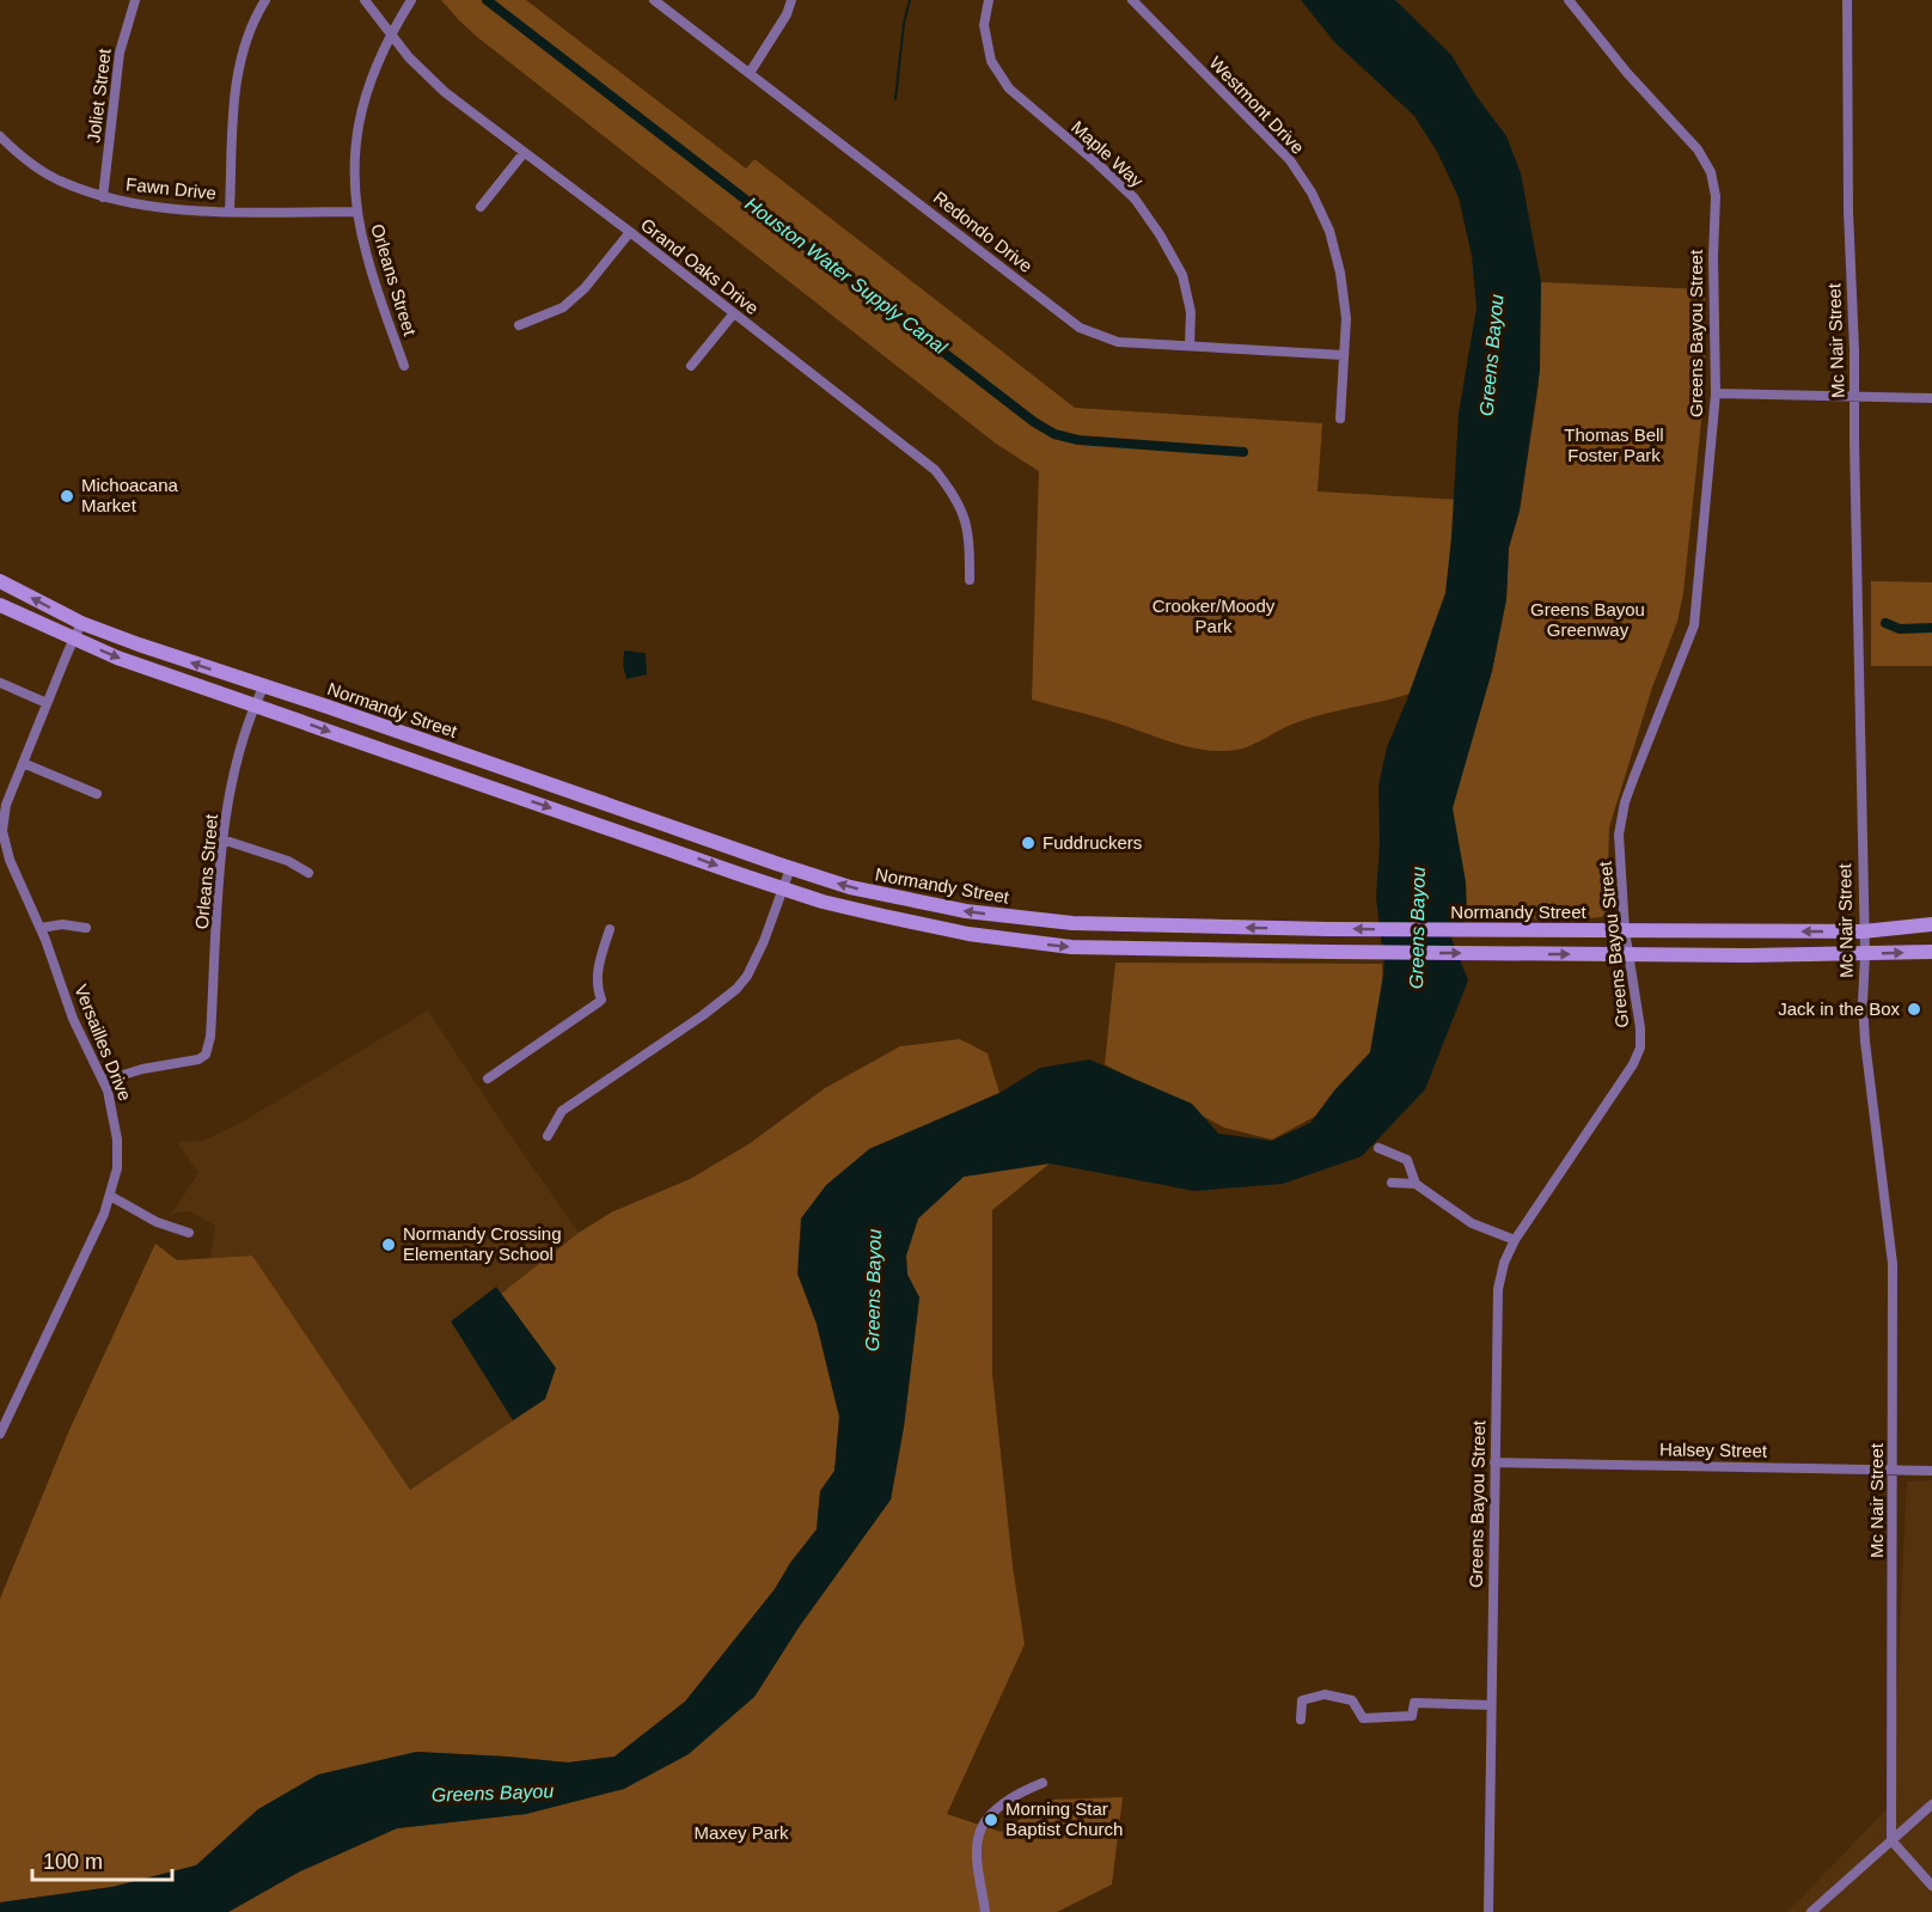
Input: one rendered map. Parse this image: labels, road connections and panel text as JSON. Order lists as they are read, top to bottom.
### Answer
{
  "streets": {
    "main road": ["Normandy Street"],
    "street": [
      "Joliet Street",
      "Westmont Drive",
      "Maple Way",
      "Fawn Drive",
      "Redondo Drive",
      "Grand Oaks Drive",
      "Orleans Street",
      "Greens Bayou Street",
      "Mc Nair Street",
      "Versailles Drive",
      "Halsey Street"
    ]
  },
  "crossings": [
    ["Joliet Street", "Fawn Drive"],
    ["Westmont Drive", "Redondo Drive"],
    ["Maple Way", "Redondo Drive"],
    ["Fawn Drive", "Orleans Street"],
    ["Grand Oaks Drive", "Orleans Street"],
    ["Orleans Street", "Normandy Street"],
    ["Orleans Street", "Versailles Drive"],
    ["Greens Bayou Street", "Normandy Street"],
    ["Greens Bayou Street", "Halsey Street"],
    ["Mc Nair Street", "Normandy Street"],
    ["Mc Nair Street", "Halsey Street"],
    ["Normandy Street", "Versailles Drive"]
  ],
  "water": ["Houston Water Supply Canal", "Greens Bayou"],
  "parks": [
    "Thomas Bell Foster Park",
    "Crooker/Moody Park",
    "Greens Bayou Greenway",
    "Maxey Park"
  ],
  "places": [
    "Michoacana Market",
    "Fuddruckers",
    "Jack in the Box",
    "Normandy Crossing Elementary School",
    "Morning Star Baptist Church"
  ],
  "scale_bar": "100 m"
}
